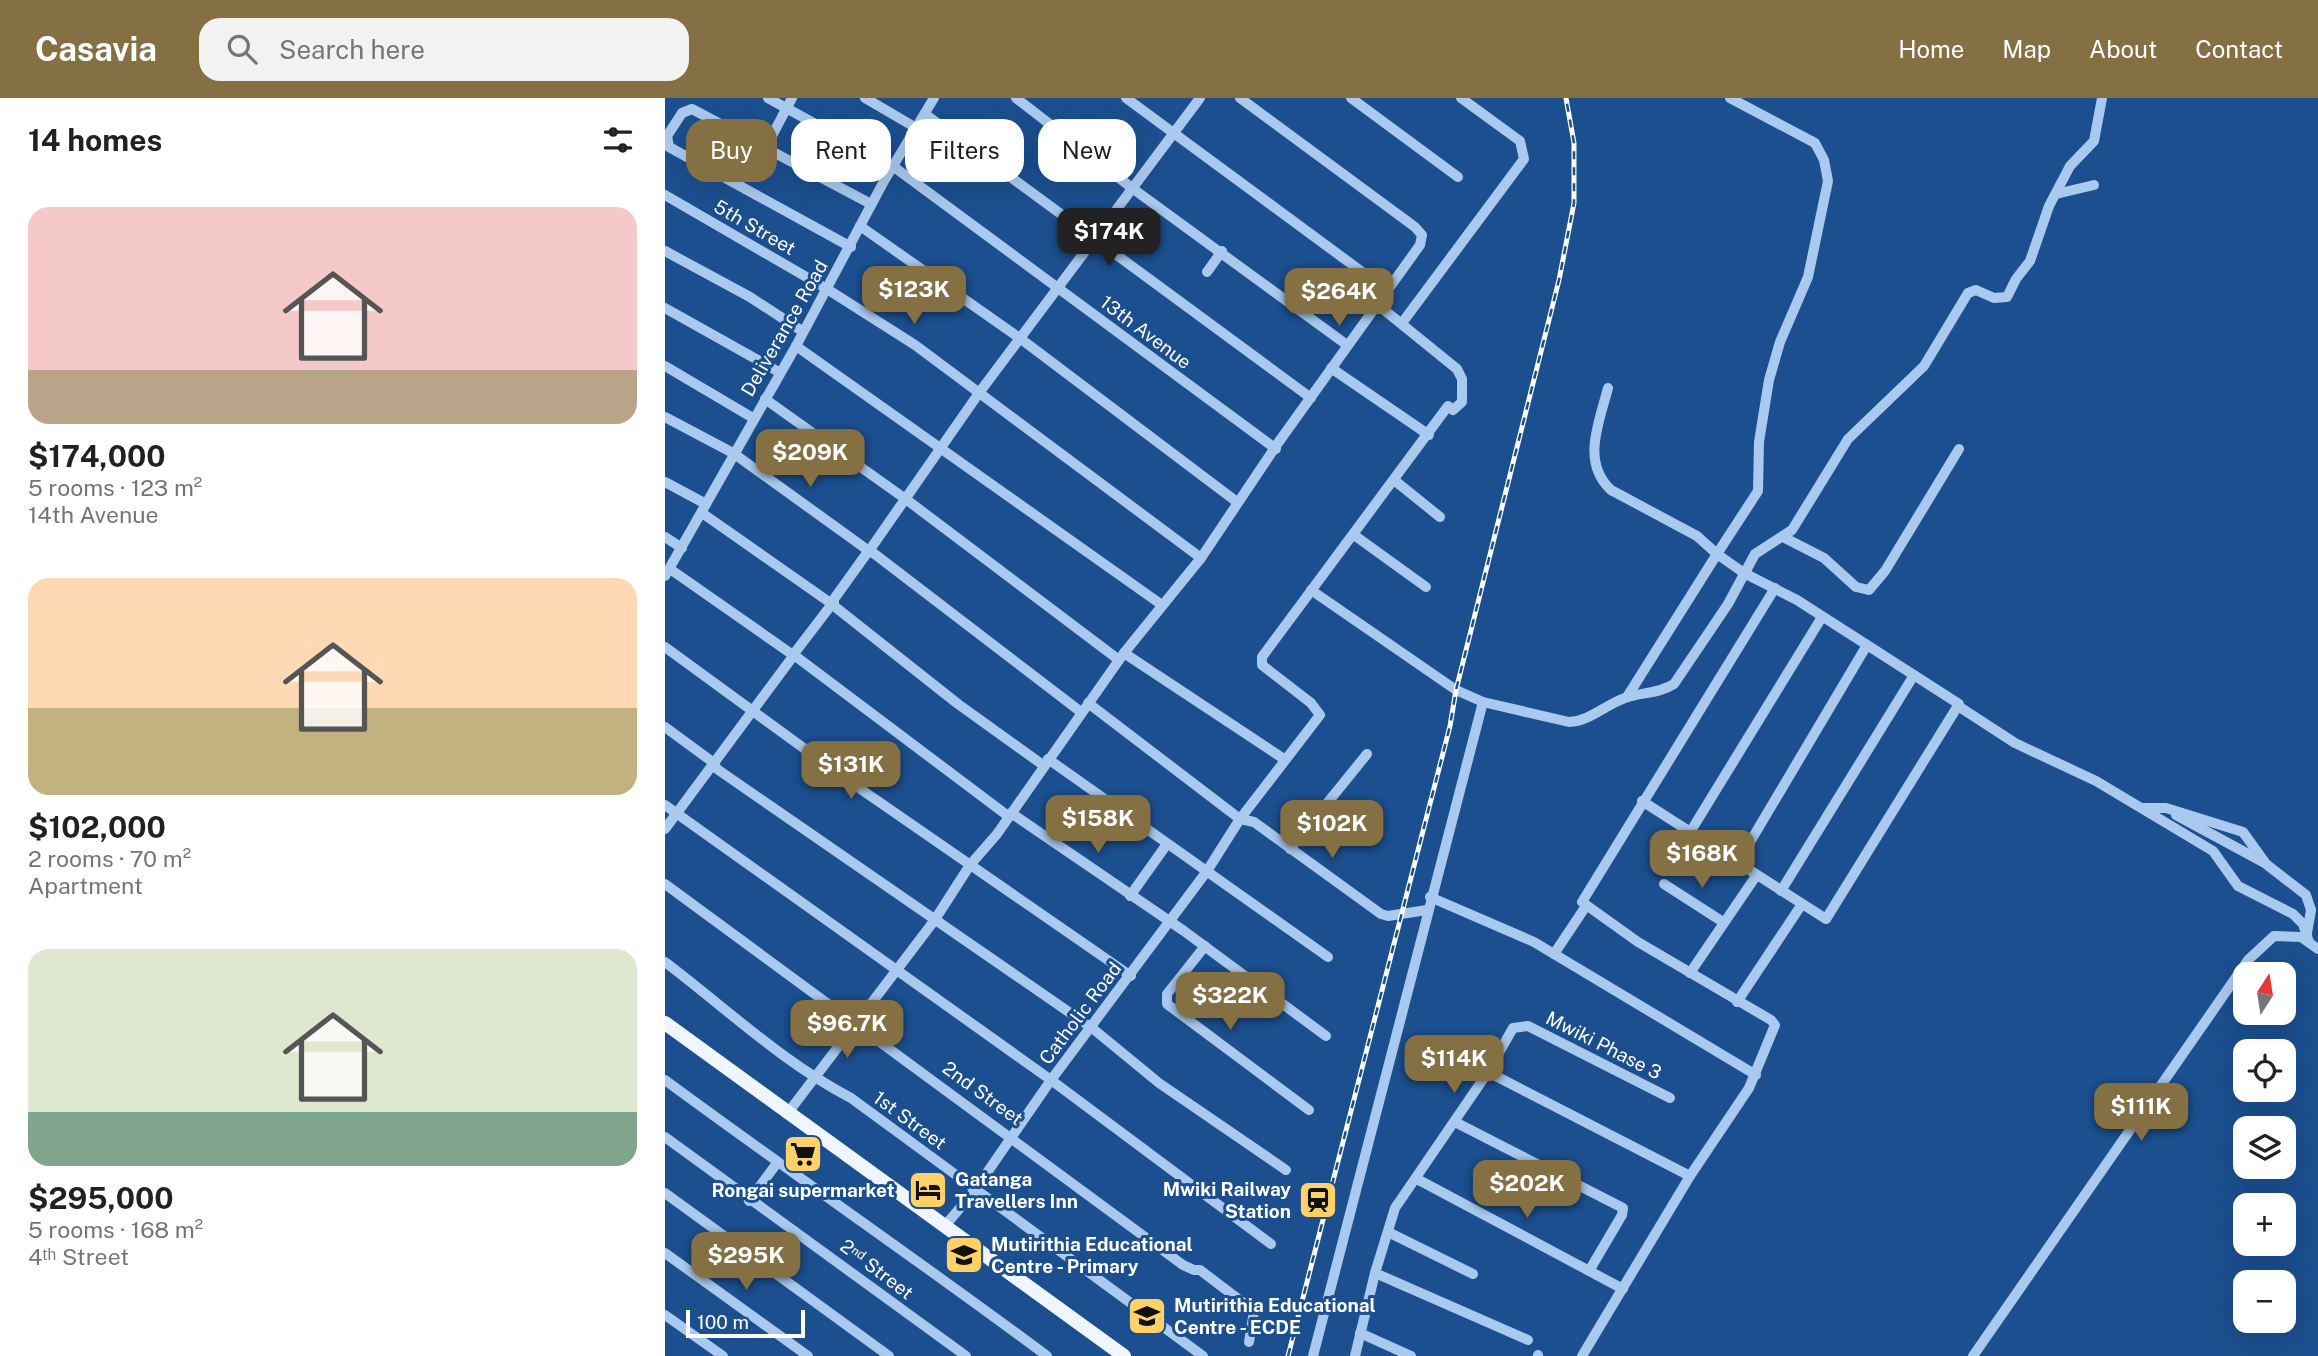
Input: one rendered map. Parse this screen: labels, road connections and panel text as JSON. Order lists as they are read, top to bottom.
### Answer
{
  "streets": {
    "street": [
      "5th Street",
      "Deliverance Road",
      "13th Avenue",
      "Catholic Road",
      "Mwiki Phase 3",
      "2nd Street",
      "1st Street",
      "2ⁿᵈ Street"
    ]
  },
  "crossings": [
    ["5th Street", "Deliverance Road"],
    ["Deliverance Road", "13th Avenue"],
    ["Catholic Road", "2nd Street"],
    ["Catholic Road", "1st Street"]
  ],
  "places": {
    "supermarket": ["Rongai supermarket"],
    "hotel": ["Gatanga Travellers Inn"],
    "station": ["Mwiki Railway Station"],
    "school or university": ["Mutirithia Educational Centre - Primary", "Mutirithia Educational Centre - ECDE"]
  },
  "scale_bar": "100 m",
  "north": "top",
  "page": {
    "header": "Casavia",
    "search": "Search here",
    "nav": [
      "Home",
      "Map",
      "About",
      "Contact"
    ],
    "heading": "14 homes",
    "chip": [
      "Buy",
      "Rent",
      "Filters",
      "New"
    ],
    "list": [
      {
        "name": "$174,000",
        "note": "5 rooms · 123 m² · 14th Avenue"
      },
      {
        "name": "$102,000",
        "note": "2 rooms · 70 m² · Apartment"
      },
      {
        "name": "$295,000",
        "note": "5 rooms · 168 m² · 4ᵗʰ Street"
      }
    ],
    "price": [
      "$174K",
      "$123K",
      "$264K",
      "$209K",
      "$131K",
      "$158K",
      "$102K",
      "$168K",
      "$322K",
      "$96.7K",
      "$114K",
      "$111K",
      "$202K",
      "$295K"
    ],
    "map_buttons": ["+", "−"],
    "scale": "100 m"
  }
}
